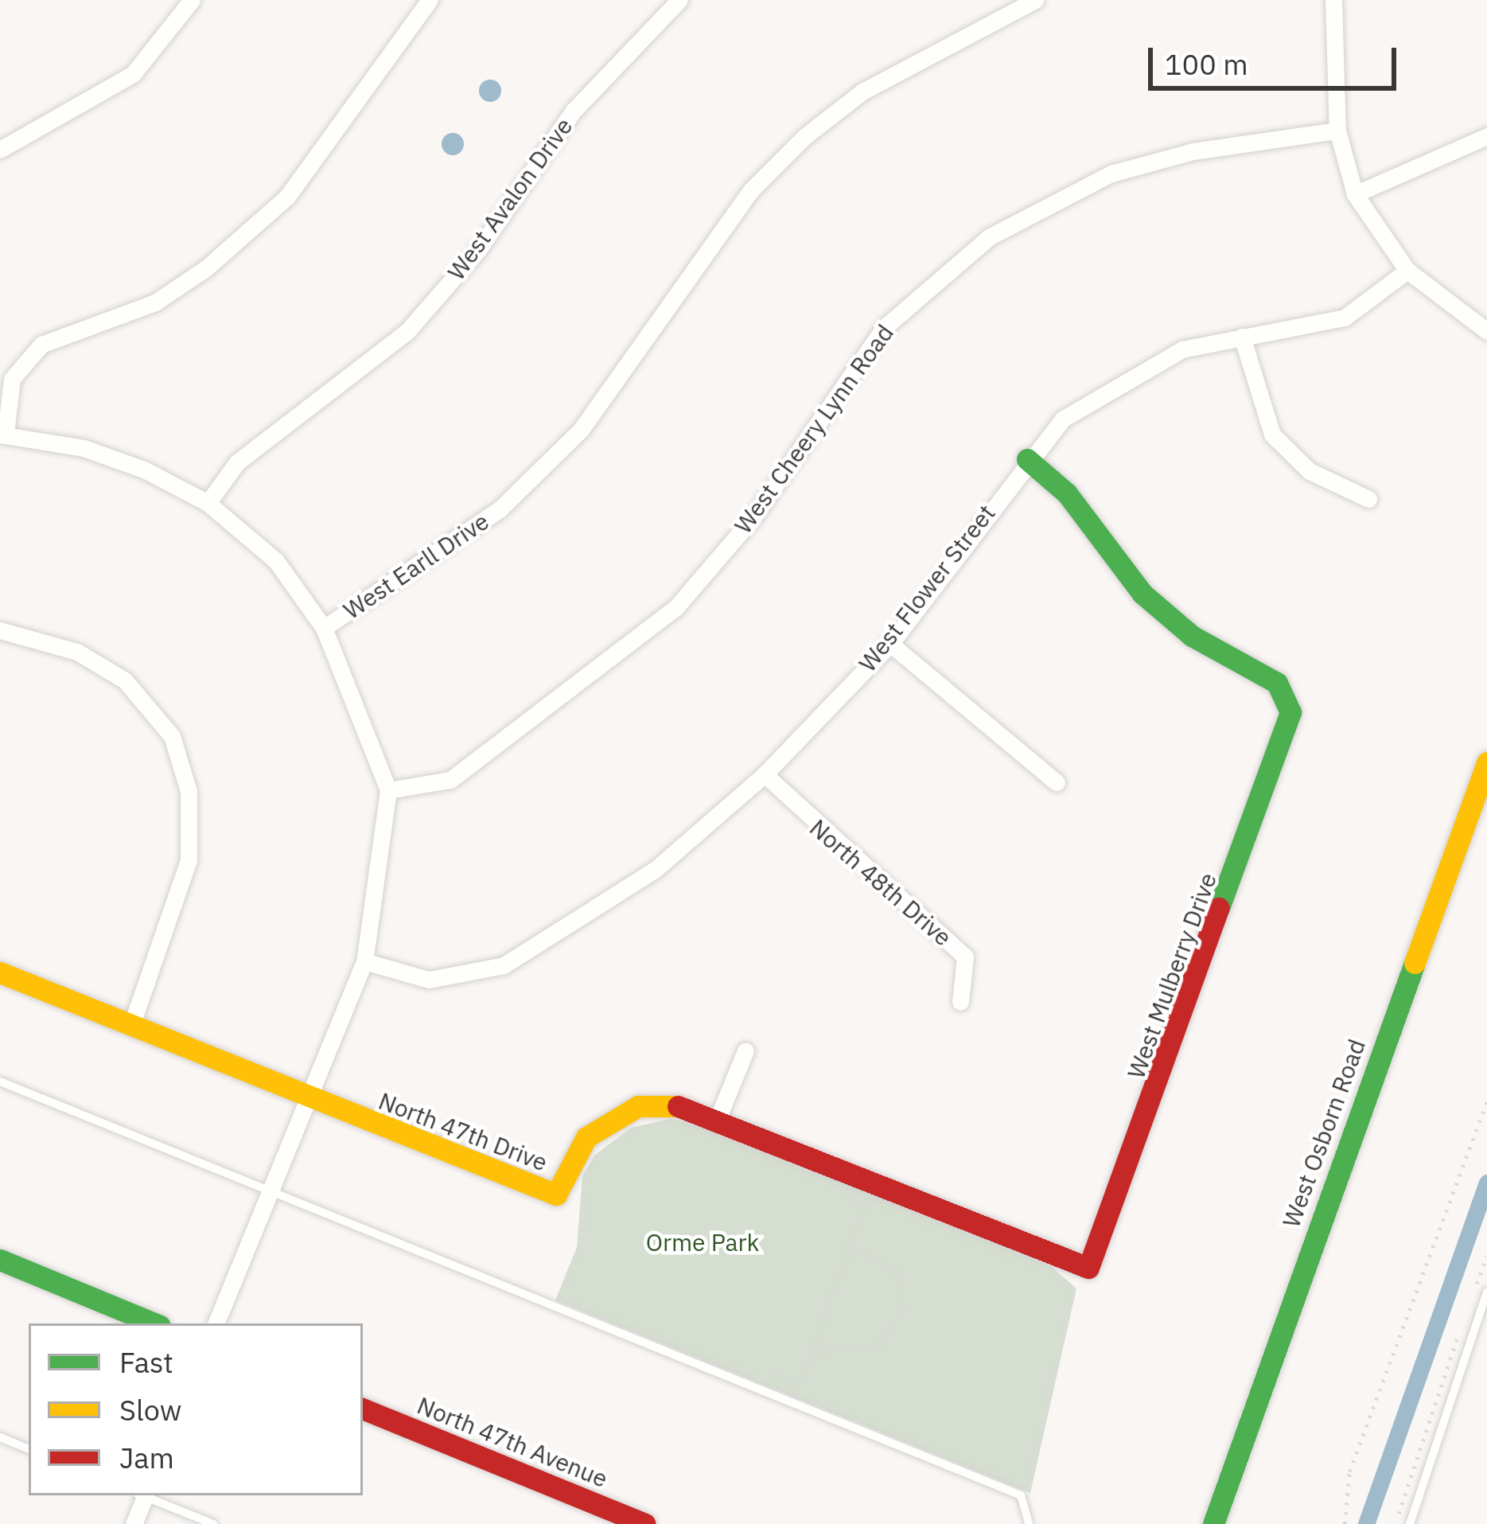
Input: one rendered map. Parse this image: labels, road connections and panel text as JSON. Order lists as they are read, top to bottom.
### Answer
{
  "streets": {
    "street": [
      "West Avalon Drive",
      "West Cheery Lynn Road",
      "West Earll Drive",
      "West Flower Street",
      "North 48th Drive",
      "West Mulberry Drive",
      "North 47th Drive",
      "West Osborn Road",
      "North 47th Avenue"
    ]
  },
  "crossings": [
    ["West Cheery Lynn Road", "West Earll Drive"],
    ["West Earll Drive", "West Flower Street"],
    ["West Earll Drive", "North 47th Drive"],
    ["West Flower Street", "North 48th Drive"],
    ["West Flower Street", "West Mulberry Drive"],
    ["West Mulberry Drive", "North 47th Drive"]
  ],
  "parks": ["Orme Park"],
  "legend": ["Fast", "Slow", "Jam"],
  "scale_bar": "100 m"
}
